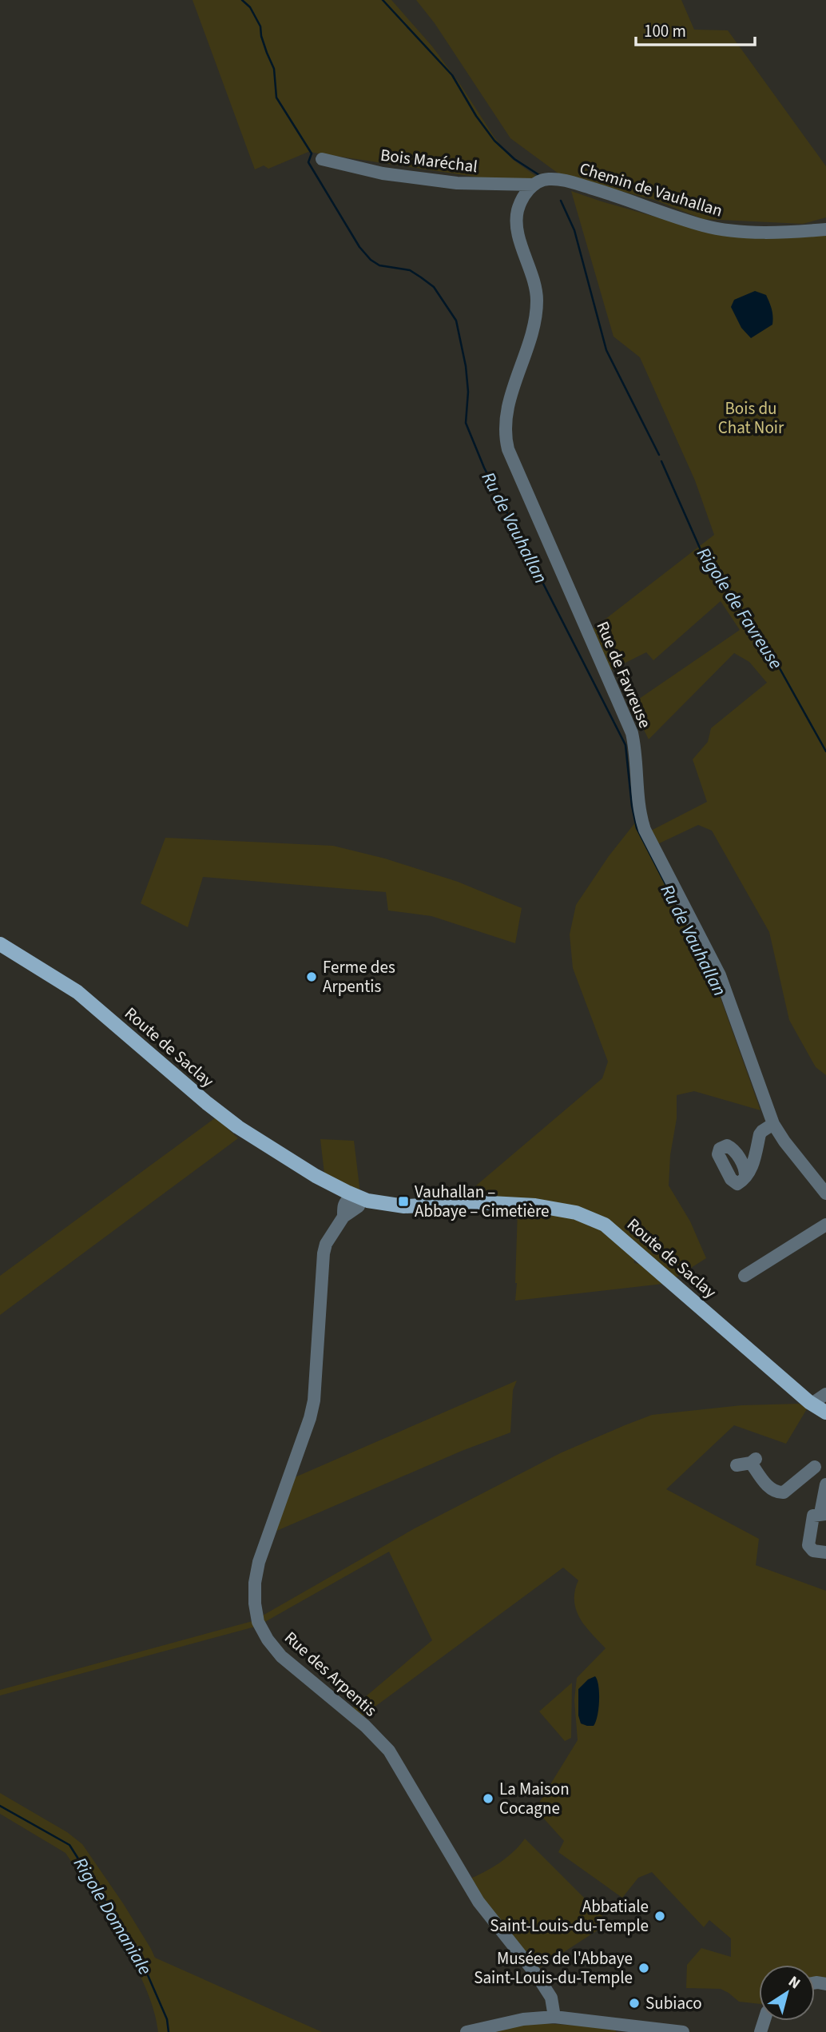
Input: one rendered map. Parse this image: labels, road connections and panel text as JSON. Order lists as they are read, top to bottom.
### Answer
{
  "streets": {
    "main road": ["Route de Saclay"],
    "street": [
      "Bois Maréchal",
      "Chemin de Vauhallan",
      "Rue de Favreuse",
      "Rue des Arpentis"
    ]
  },
  "crossings": [
    ["Bois Maréchal", "Chemin de Vauhallan"],
    ["Bois Maréchal", "Rue de Favreuse"],
    ["Chemin de Vauhallan", "Rue de Favreuse"],
    ["Route de Saclay", "Rue des Arpentis"]
  ],
  "water": ["Ru de Vauhallan", "Rigole de Favreuse", "Rigole Domaniale"],
  "parks": ["Bois du Chat Noir"],
  "places": {
    "other": [
      "Ferme des Arpentis",
      "La Maison Cocagne",
      "Abbatiale Saint-Louis-du-Temple",
      "Musées de l'Abbaye Saint-Louis-du-Temple",
      "Subiaco"
    ],
    "transit": ["Vauhallan – Abbaye – Cimetière"]
  },
  "scale_bar": "100 m",
  "north": "top right"
}
